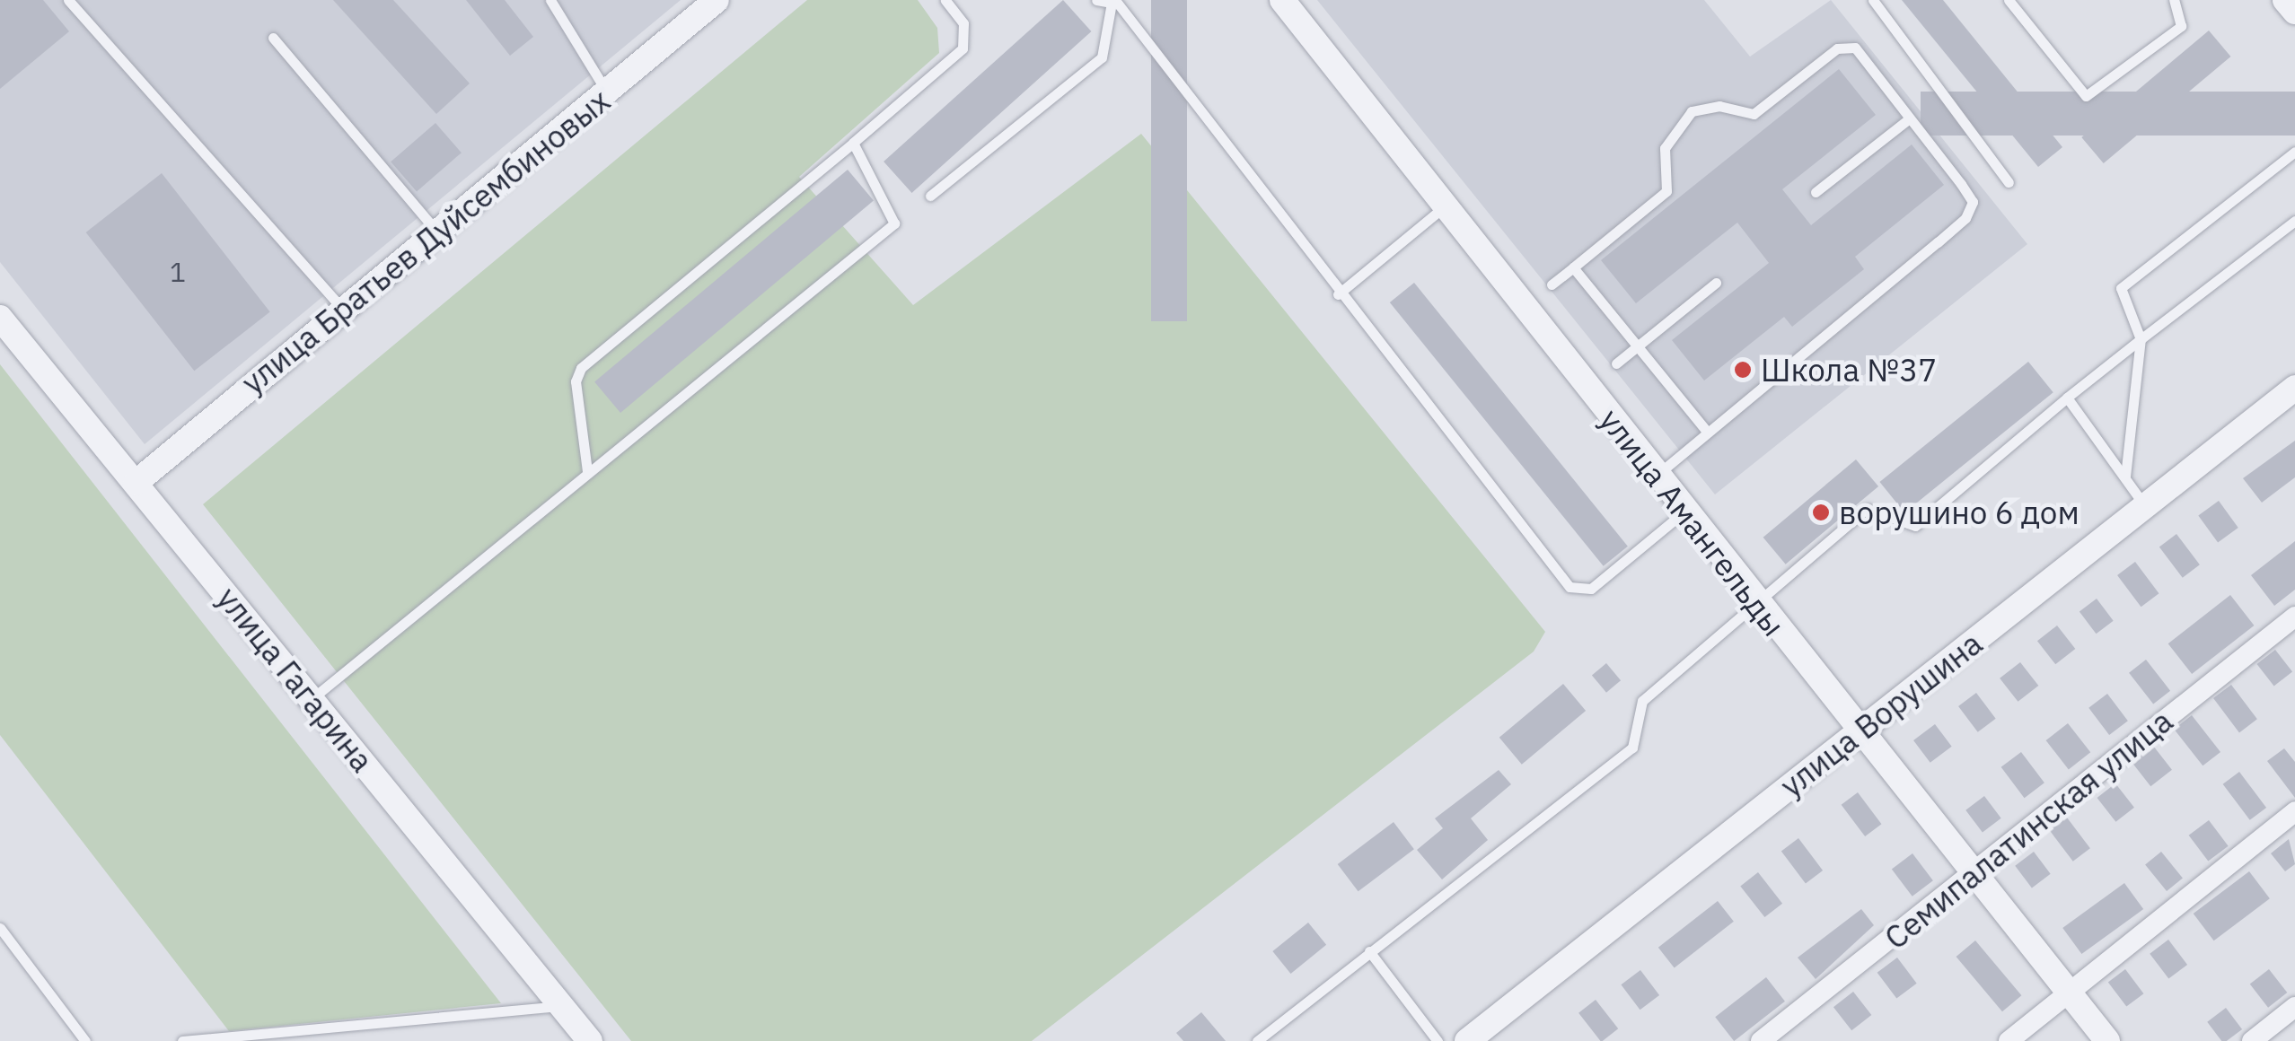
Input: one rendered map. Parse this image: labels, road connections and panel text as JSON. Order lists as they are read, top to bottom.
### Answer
{
  "streets": {
    "street": [
      "улица Братьев Дуйсембиновых",
      "улица Амангельды",
      "улица Гагарина",
      "улица Ворушина",
      "Семипалатинская улица"
    ]
  },
  "crossings": [
    ["улица Братьев Дуйсембиновых", "улица Гагарина"],
    ["улица Амангельды", "улица Ворушина"],
    ["улица Амангельды", "Семипалатинская улица"]
  ],
  "places": ["Школа №37", "ворушино 6 дом"],
  "house_numbers": ["1"]
}
